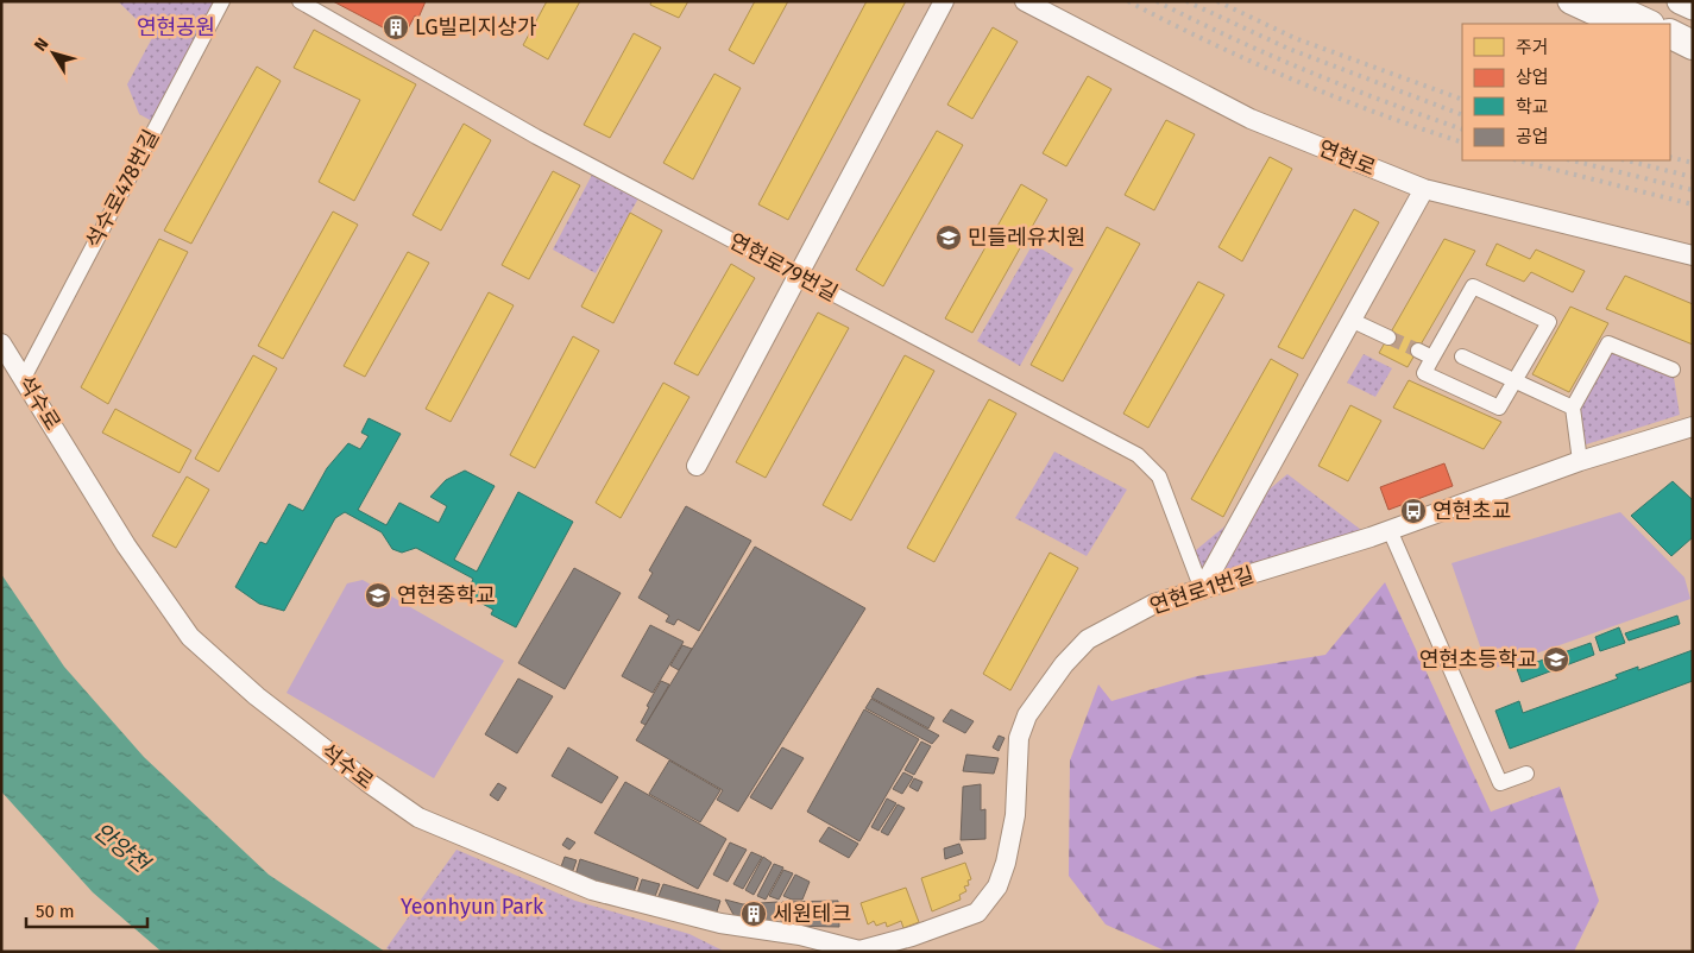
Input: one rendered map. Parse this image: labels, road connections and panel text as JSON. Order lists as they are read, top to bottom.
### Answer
{
  "streets": {
    "street": [
      "연현로",
      "석수로478번길",
      "연현로79번길",
      "석수로",
      "연현로1번길"
    ]
  },
  "crossings": [
    ["석수로478번길", "석수로"],
    ["연현로79번길", "연현로1번길"],
    ["석수로", "연현로1번길"]
  ],
  "water": ["안양천"],
  "parks": ["연현공원", "Yeonhyun Park"],
  "places": {
    "building": ["LG빌리지상가", "세원테크"],
    "school or university": ["민들레유치원", "연현중학교", "연현초등학교"],
    "bus stop": ["연현초교"]
  },
  "legend": [
    "주거",
    "상업",
    "학교",
    "공업"
  ],
  "scale_bar": "50 m",
  "north": "top left"
}
